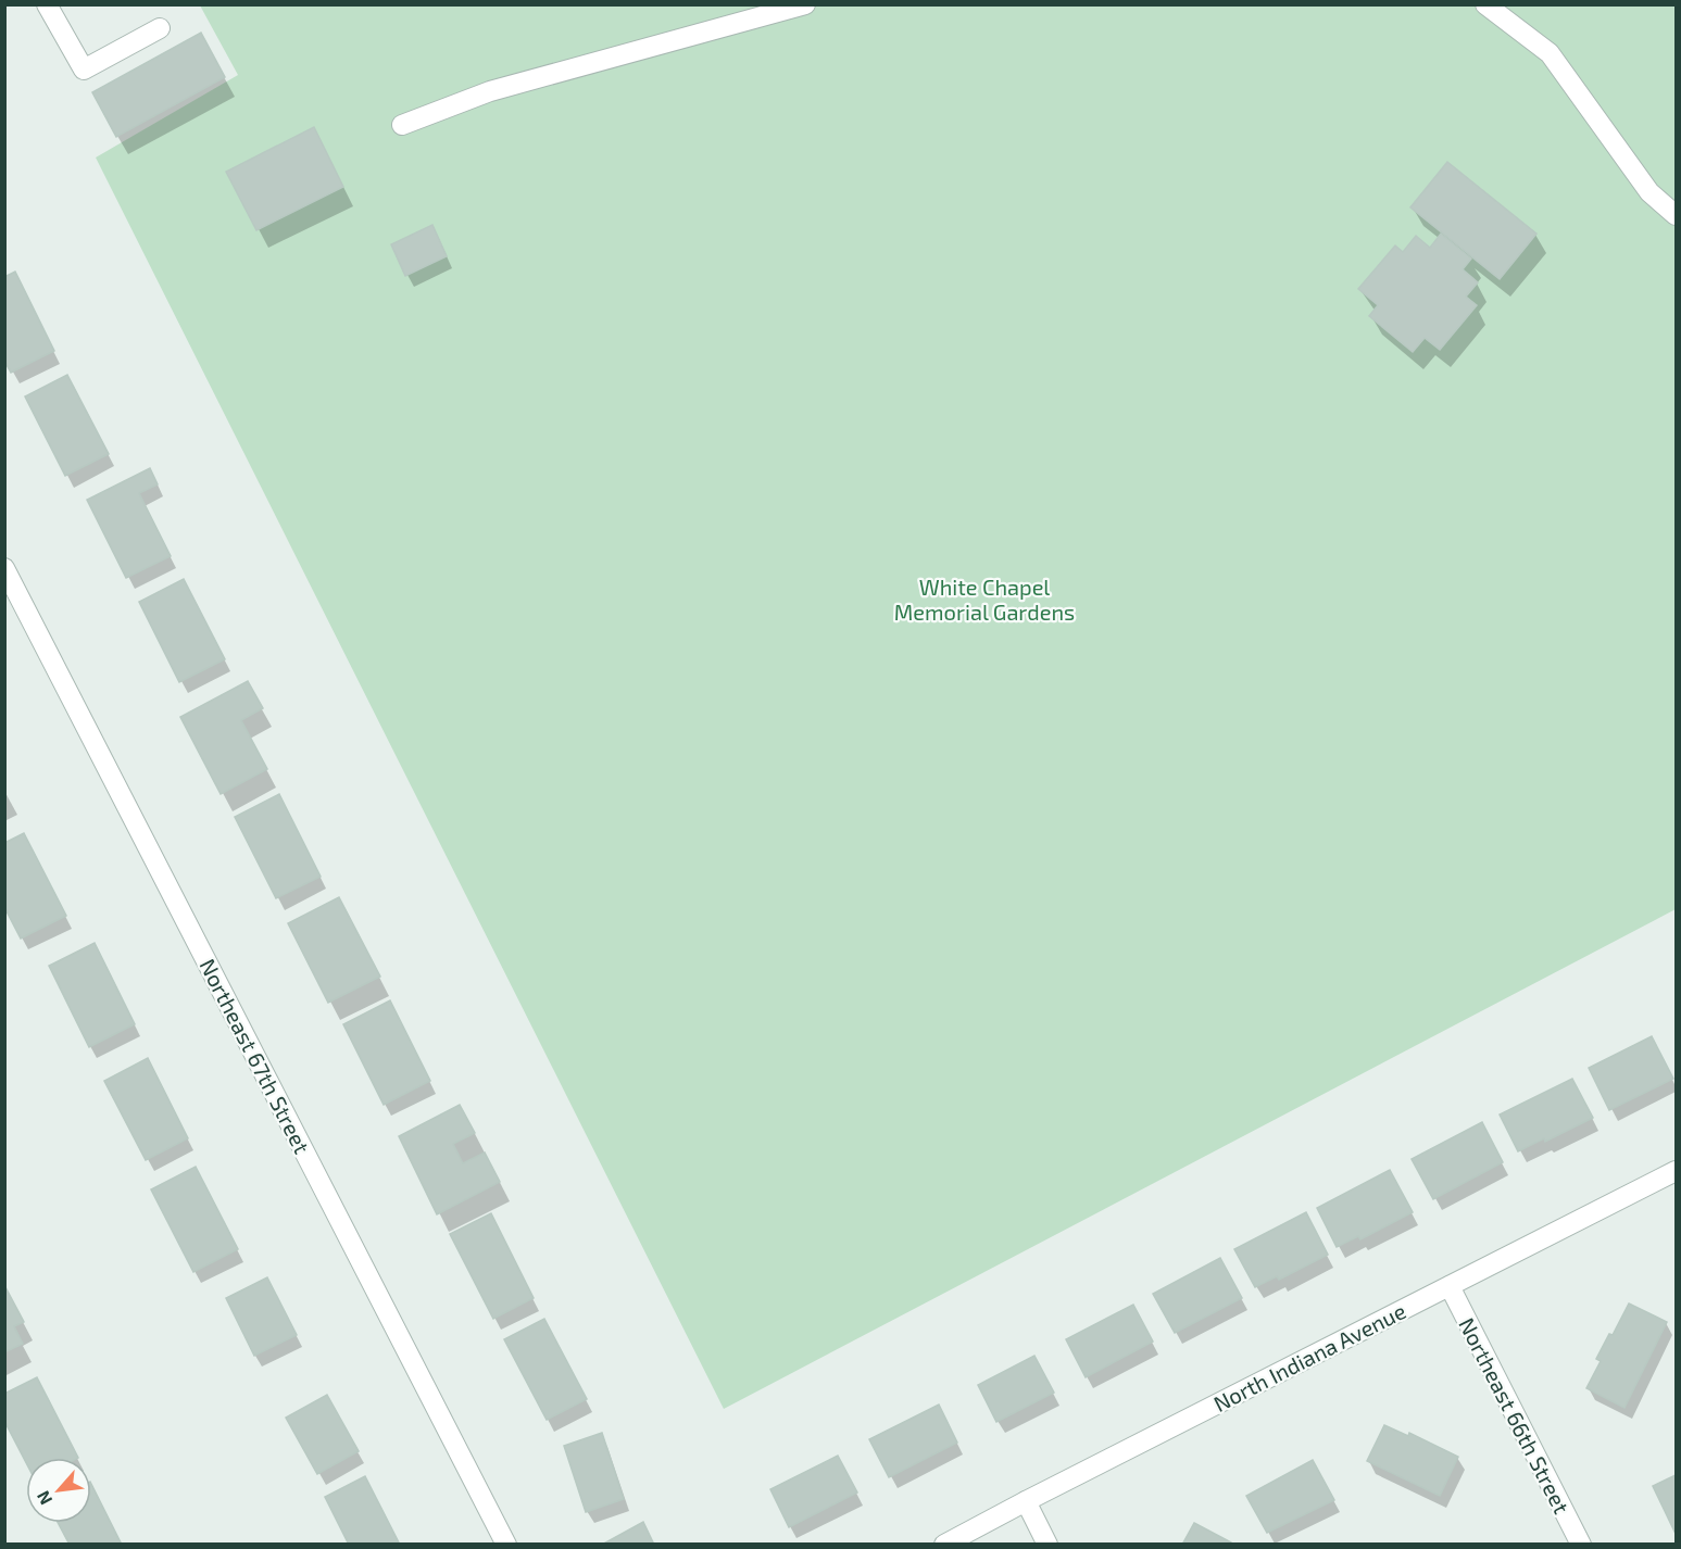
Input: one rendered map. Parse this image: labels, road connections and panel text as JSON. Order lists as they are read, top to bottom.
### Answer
{
  "streets": {
    "street": ["Northeast 67th Street", "North Indiana Avenue", "Northeast 66th Street"]
  },
  "crossings": [
    ["North Indiana Avenue", "Northeast 66th Street"]
  ],
  "parks": ["White Chapel Memorial Gardens"],
  "north": "bottom left"
}
